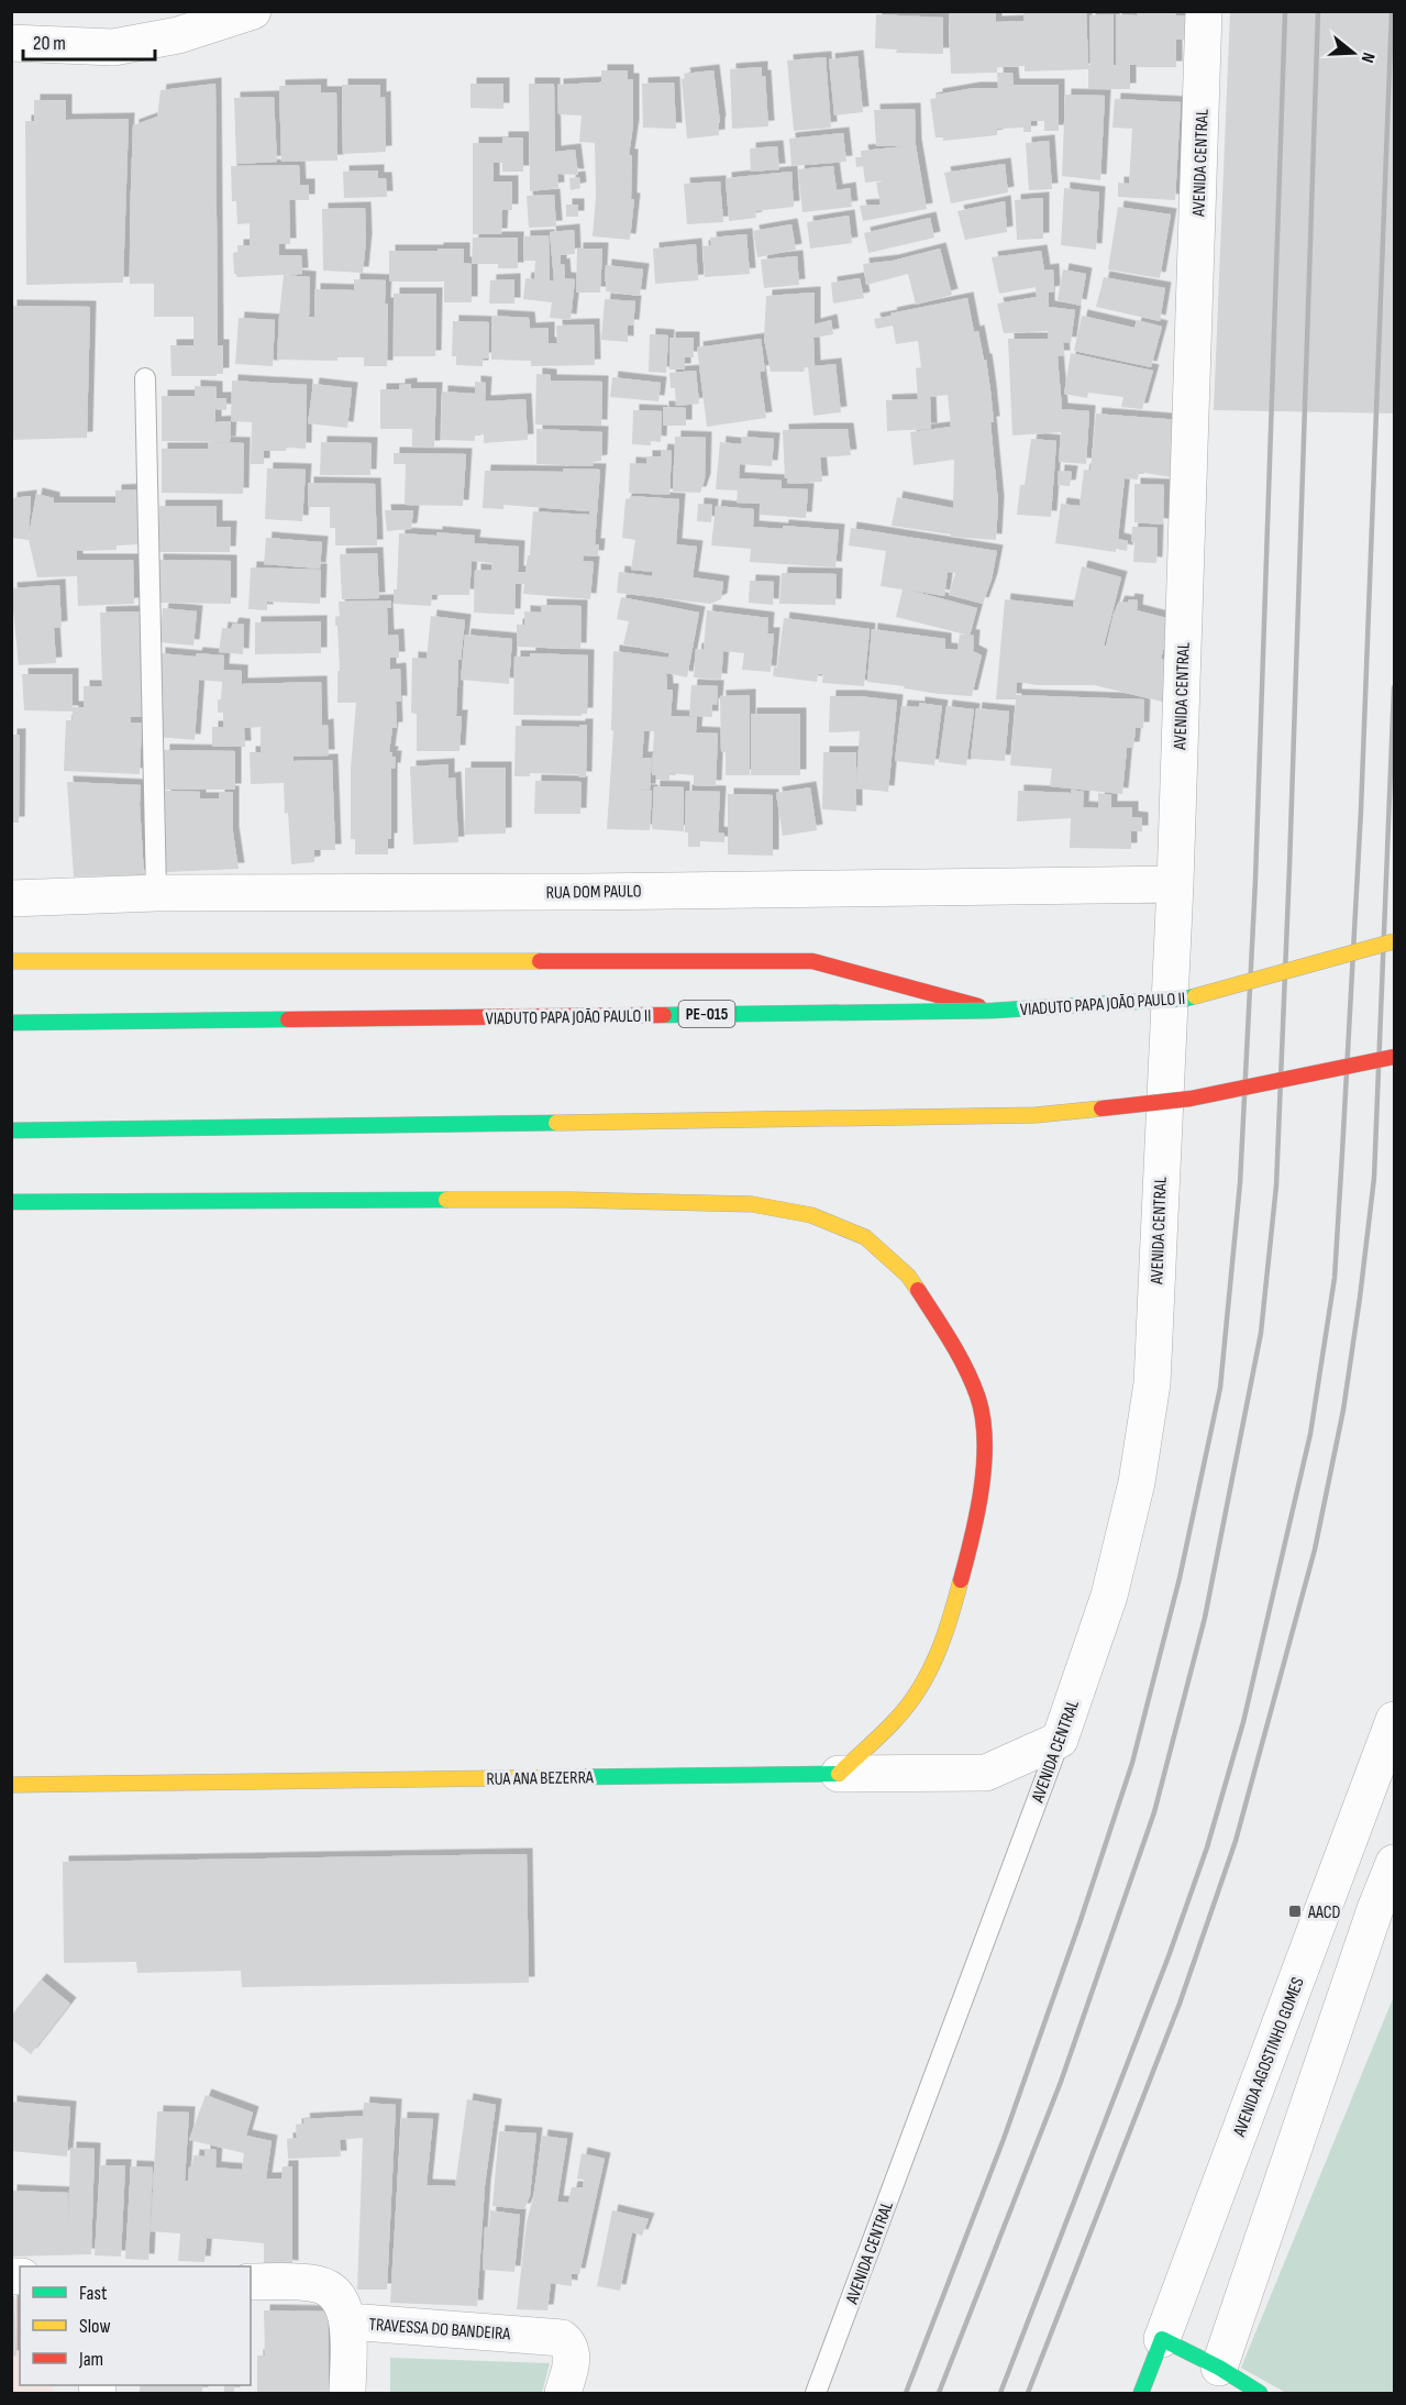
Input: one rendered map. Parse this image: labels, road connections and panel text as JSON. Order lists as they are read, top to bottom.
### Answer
{
  "streets": {
    "main road": [
      "VIADUTO PAPA JOÃO PAULO II",
      "PE-015",
      "RUA ANA BEZERRA",
      "AVENIDA AGOSTINHO GOMES"
    ],
    "street": ["AVENIDA CENTRAL", "RUA DOM PAULO", "TRAVESSA DO BANDEIRA"]
  },
  "crossings": [
    ["AVENIDA CENTRAL", "RUA DOM PAULO"],
    ["AVENIDA CENTRAL", "RUA ANA BEZERRA"]
  ],
  "places": {
    "transit": ["AACD"]
  },
  "legend": ["Fast", "Slow", "Jam"],
  "scale_bar": "20 m",
  "north": "right"
}
